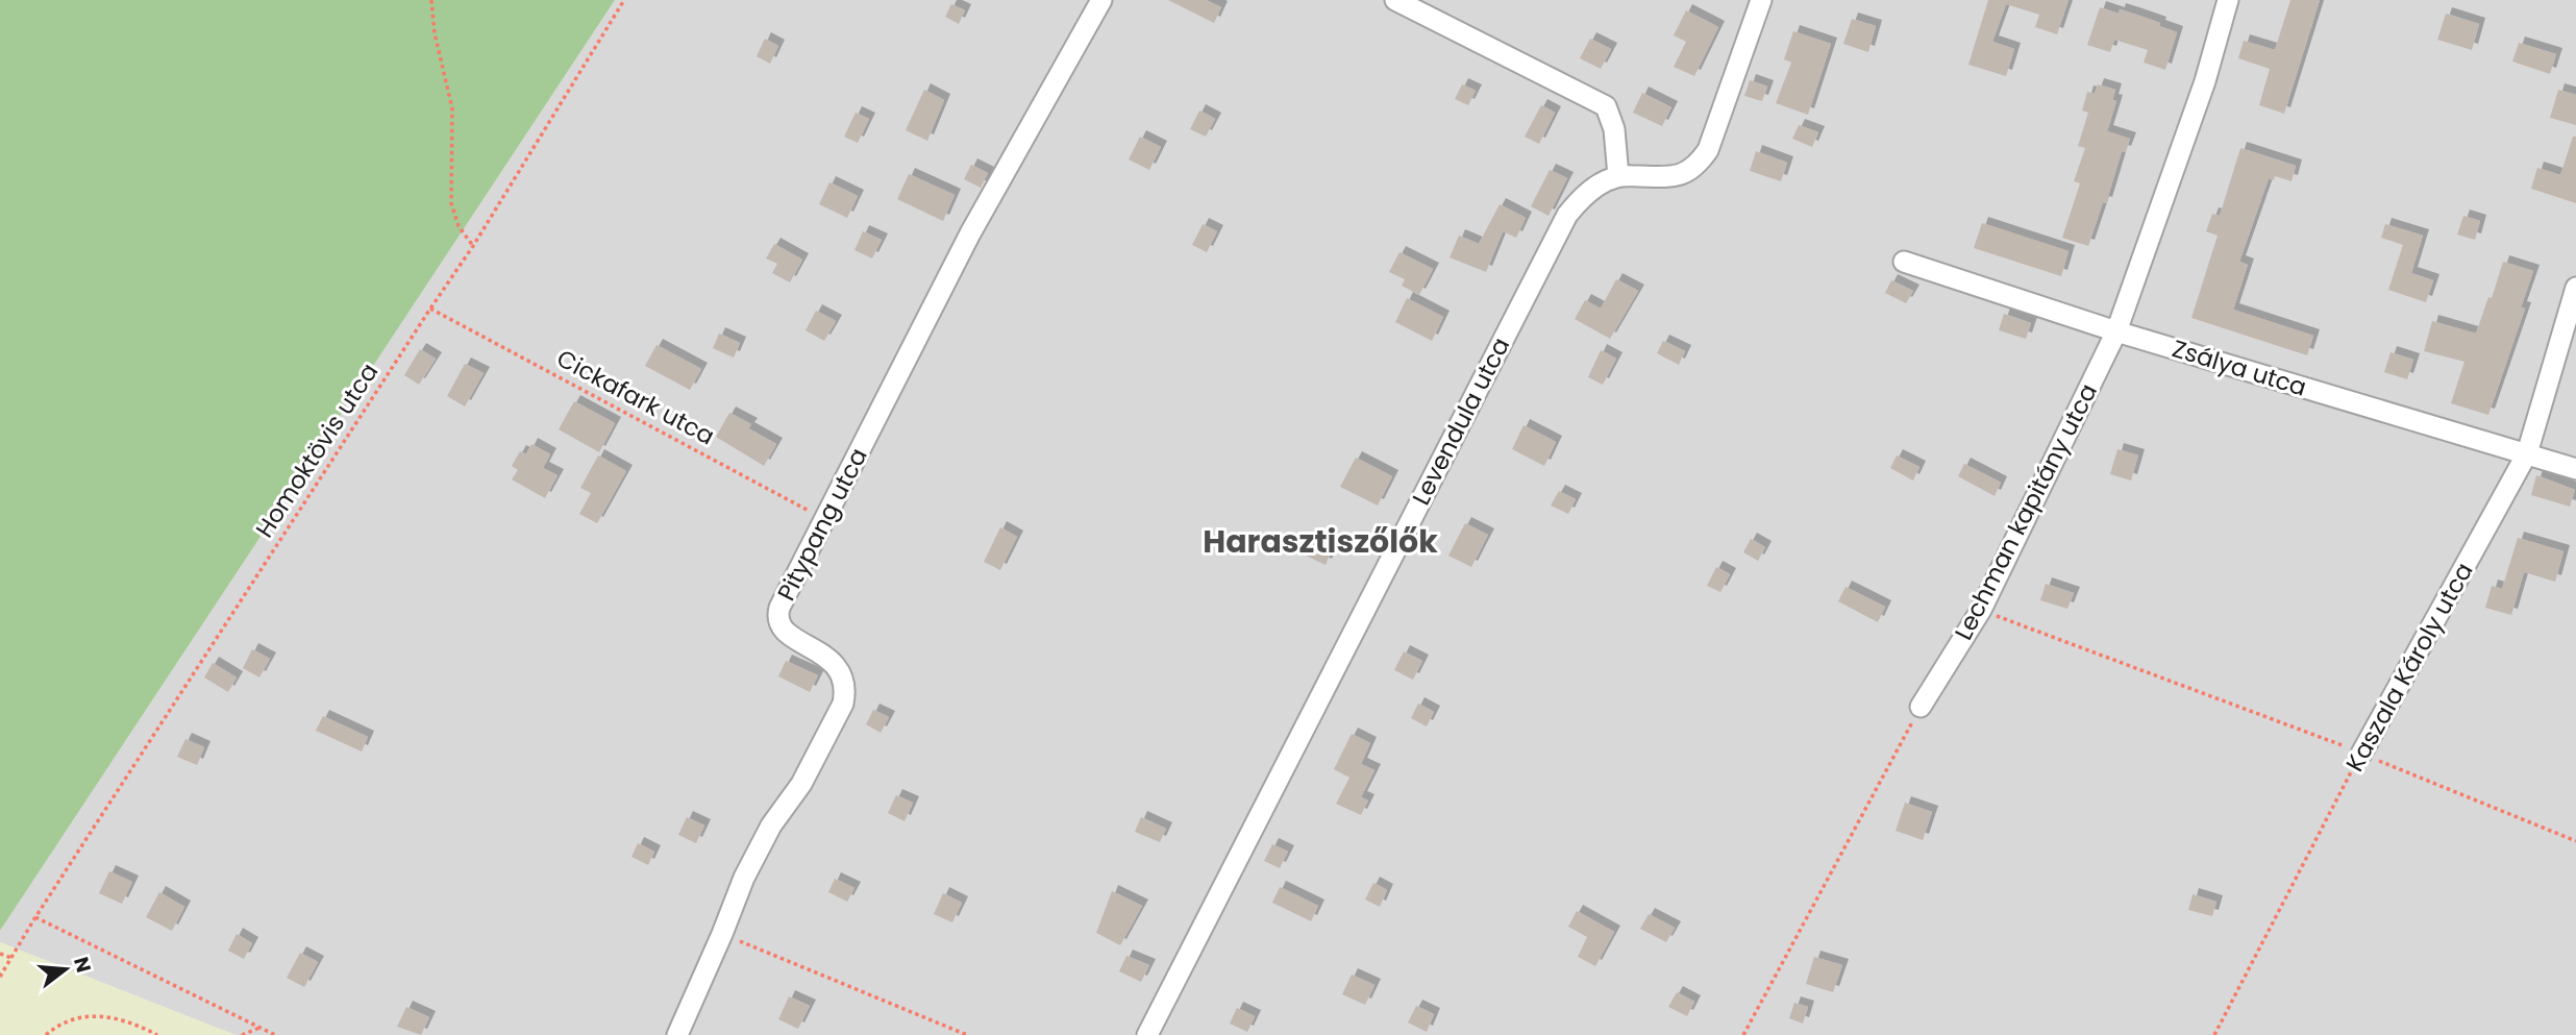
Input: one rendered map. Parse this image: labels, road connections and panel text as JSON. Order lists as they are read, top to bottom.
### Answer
{
  "streets": {
    "street": [
      "Zsálya utca",
      "Levendula utca",
      "Lechman kapitány utca",
      "Pitypang utca",
      "Kaszala Károly utca"
    ],
    "path": ["Cickafark utca", "Homoktövis utca"]
  },
  "crossings": [
    ["Zsálya utca", "Lechman kapitány utca"],
    ["Zsálya utca", "Kaszala Károly utca"],
    ["Cickafark utca", "Homoktövis utca"],
    ["Cickafark utca", "Pitypang utca"]
  ],
  "districts": ["Harasztiszőlők"],
  "north": "right"
}
